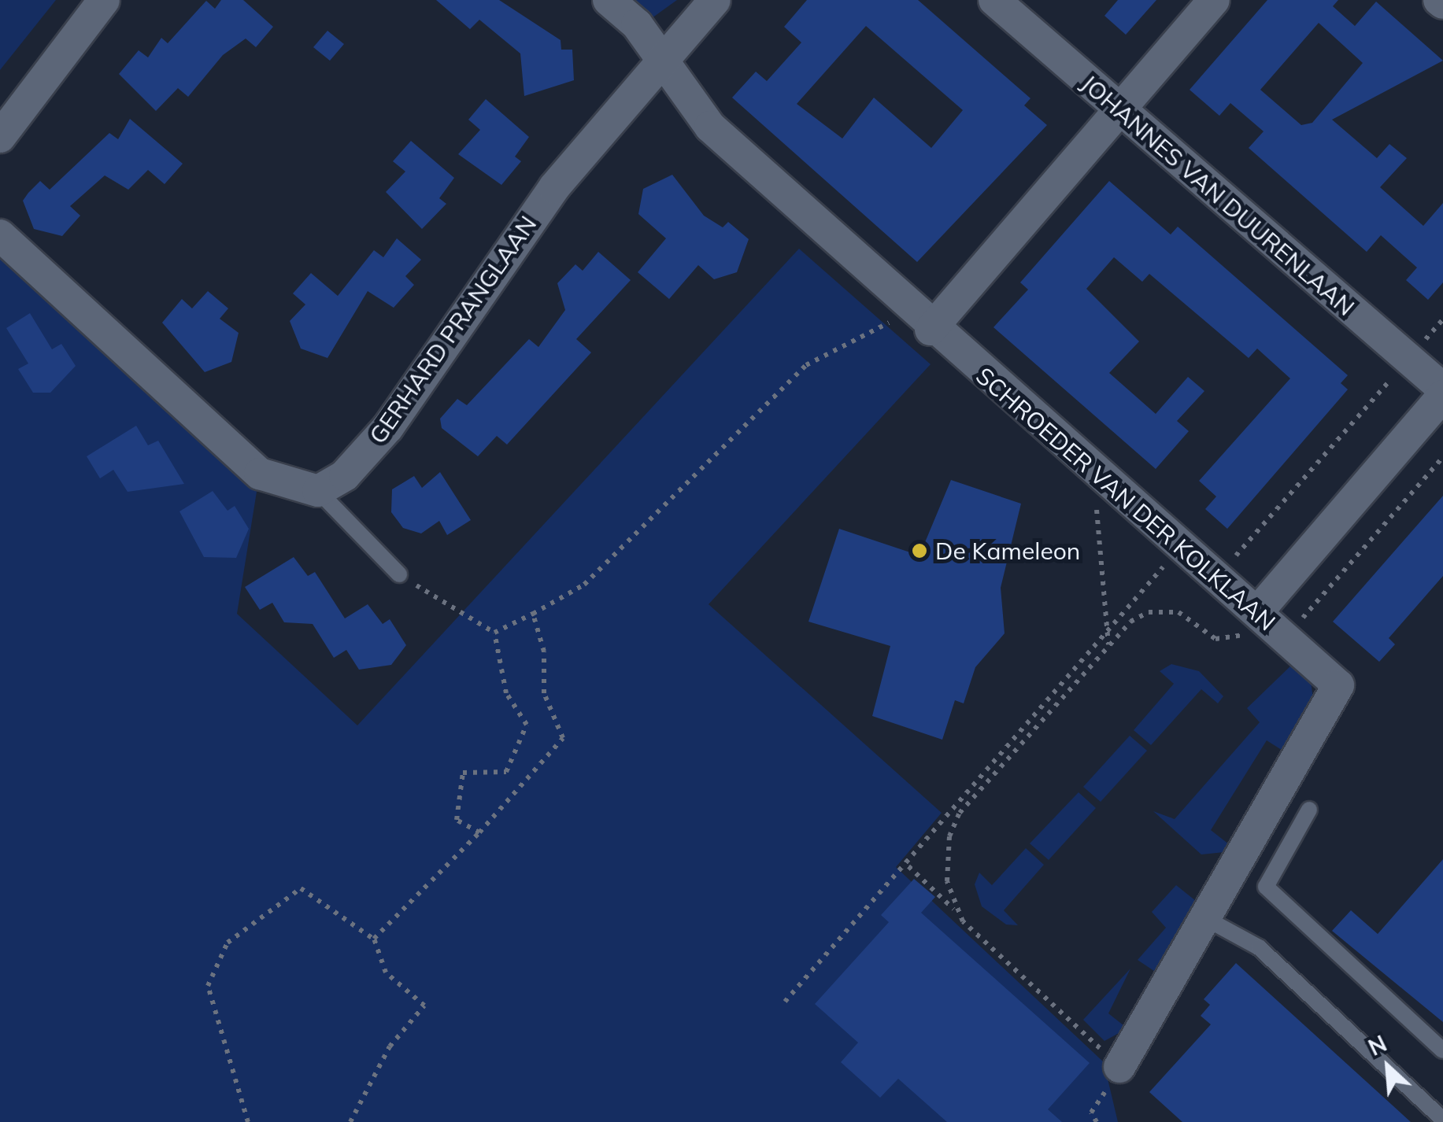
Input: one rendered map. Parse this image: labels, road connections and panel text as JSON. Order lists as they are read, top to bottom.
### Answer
{
  "streets": {
    "street": ["JOHANNES VAN DUURENLAAN", "GERHARD PRANGLAAN", "SCHROEDER VAN DER KOLKLAAN"]
  },
  "crossings": [
    ["GERHARD PRANGLAAN", "SCHROEDER VAN DER KOLKLAAN"]
  ],
  "places": ["De Kameleon"],
  "north": "top left"
}
